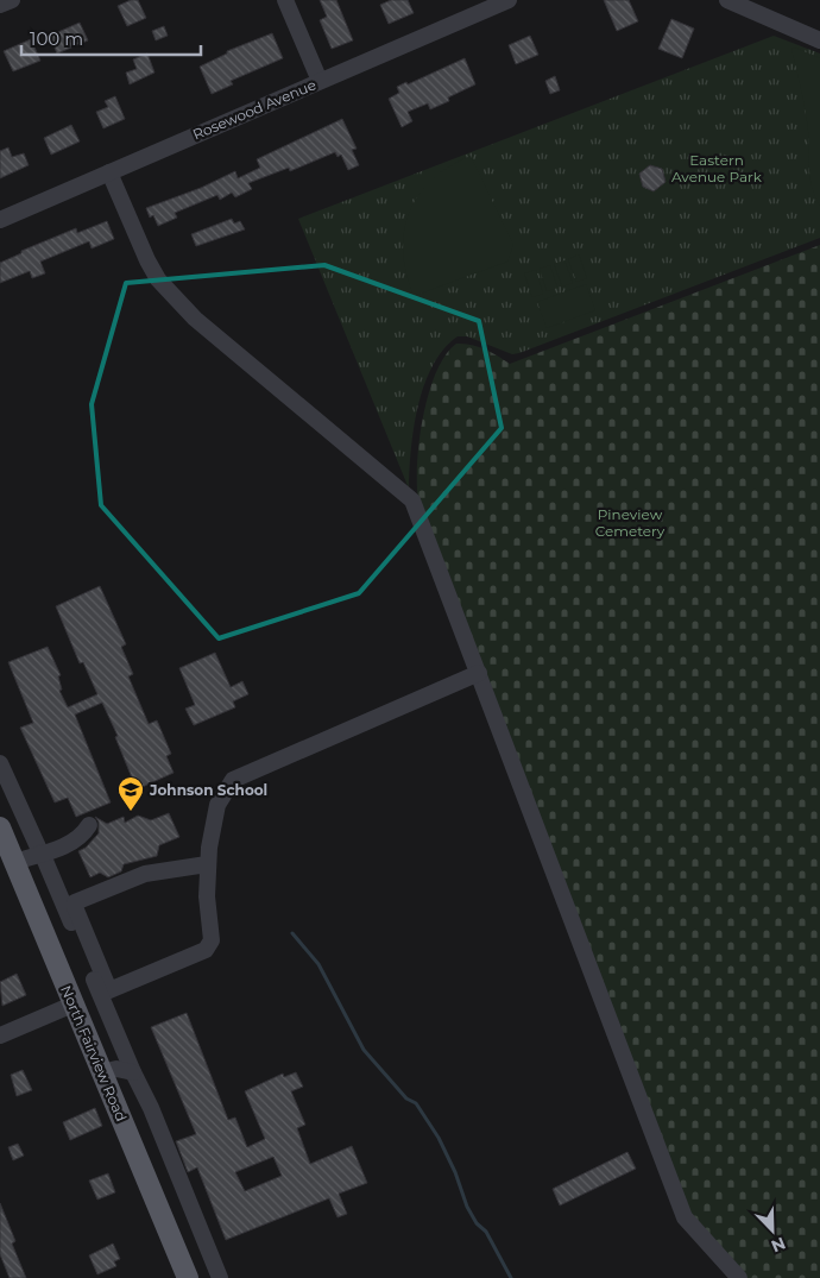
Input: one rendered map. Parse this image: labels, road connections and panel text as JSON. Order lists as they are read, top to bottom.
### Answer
{
  "streets": {
    "main road": ["North Fairview Road"],
    "street": ["Rosewood Avenue"]
  },
  "parks": ["Eastern Avenue Park", "Pineview Cemetery"],
  "places": {
    "school or university": ["Johnson School"]
  },
  "scale_bar": "100 m",
  "north": "bottom right"
}
